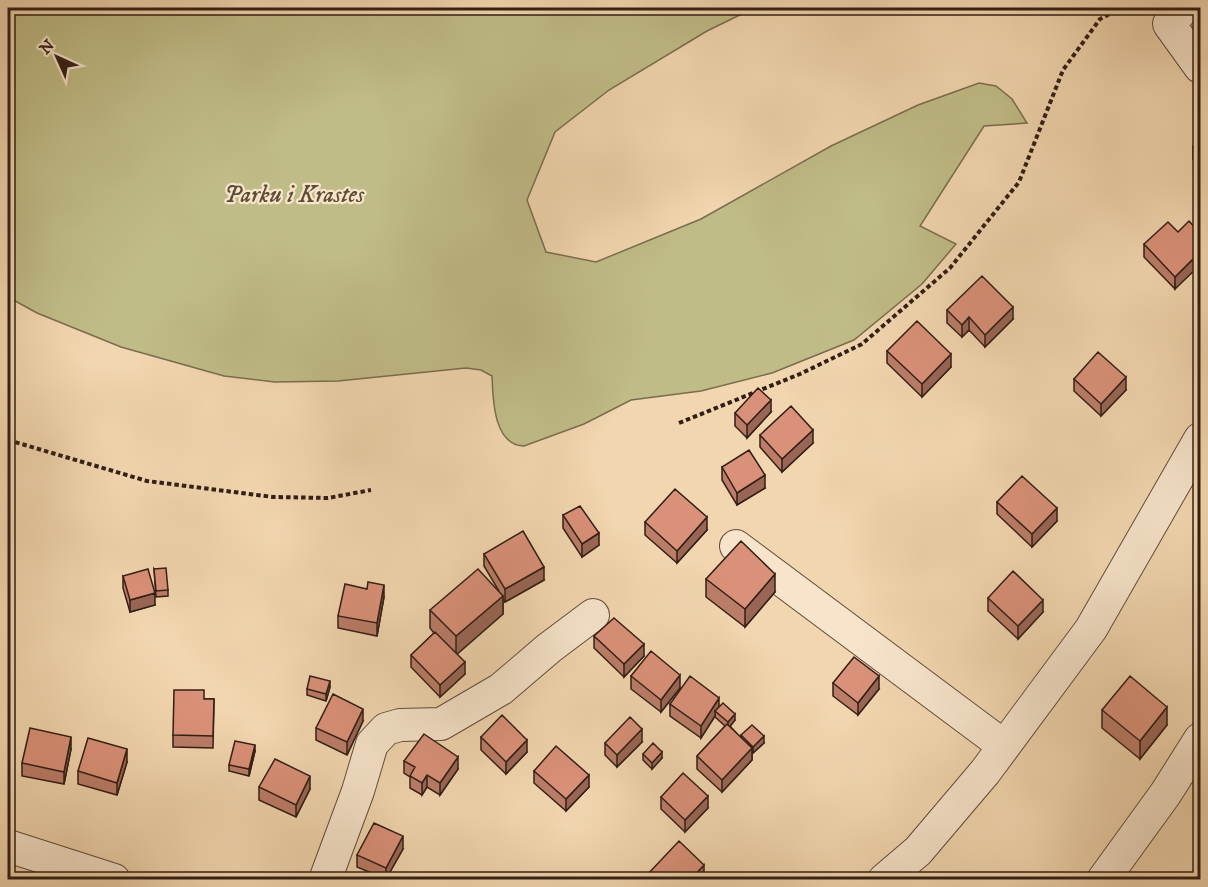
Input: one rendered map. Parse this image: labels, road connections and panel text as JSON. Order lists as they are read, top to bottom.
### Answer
{
  "parks": ["Parku i Krastes"],
  "north": "top left"
}
